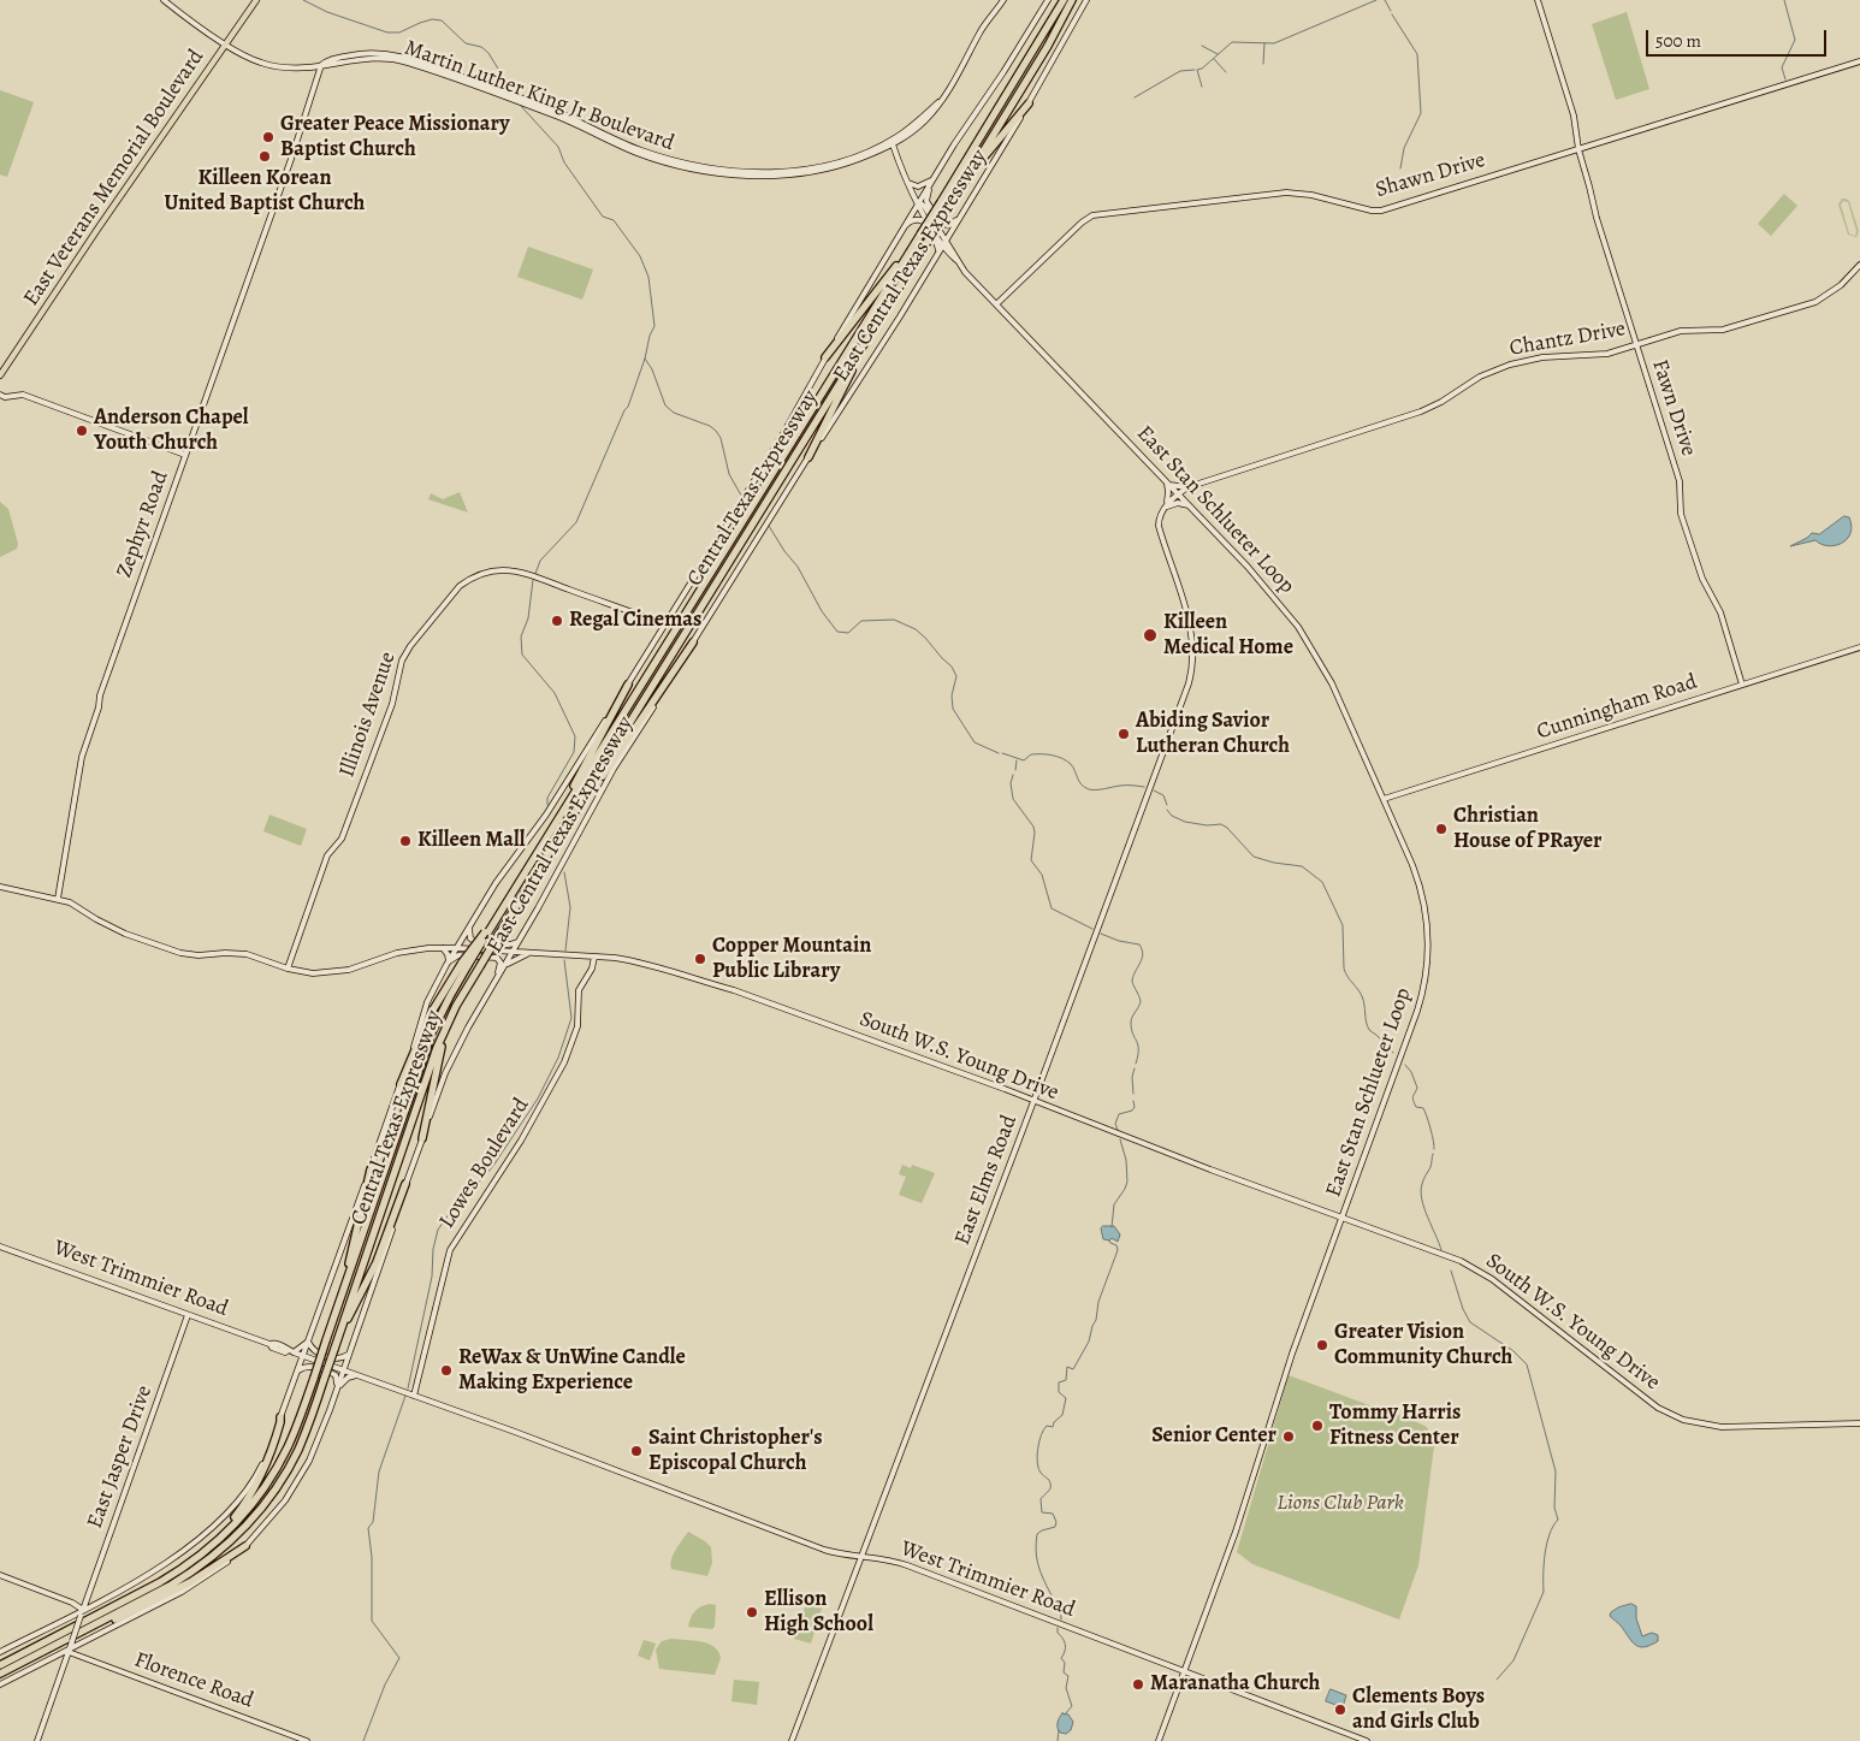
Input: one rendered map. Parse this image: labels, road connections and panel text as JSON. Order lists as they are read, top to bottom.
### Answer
{
  "streets": {
    "highway": ["Central Texas Expressway"],
    "main road": [
      "Martin Luther King Jr Boulevard",
      "Shawn Drive",
      "East Veterans Memorial Boulevard",
      "East Central Texas Expressway",
      "Chantz Drive",
      "Fawn Drive",
      "East Stan Schlueter Loop",
      "Zephyr Road",
      "Cunningham Road",
      "Illinois Avenue",
      "South W.S. Young Drive",
      "Lowes Boulevard",
      "East Elms Road",
      "West Trimmier Road",
      "East Jasper Drive",
      "Florence Road"
    ]
  },
  "crossings": [
    ["Martin Luther King Jr Boulevard", "East Veterans Memorial Boulevard"],
    ["Martin Luther King Jr Boulevard", "East Stan Schlueter Loop"],
    ["Martin Luther King Jr Boulevard", "Zephyr Road"],
    ["Shawn Drive", "Fawn Drive"],
    ["Shawn Drive", "East Stan Schlueter Loop"],
    ["East Central Texas Expressway", "East Stan Schlueter Loop"],
    ["East Central Texas Expressway", "Illinois Avenue"],
    ["East Central Texas Expressway", "South W.S. Young Drive"],
    ["East Central Texas Expressway", "West Trimmier Road"],
    ["East Central Texas Expressway", "East Jasper Drive"],
    ["East Central Texas Expressway", "Florence Road"],
    ["Chantz Drive", "Fawn Drive"],
    ["Chantz Drive", "East Stan Schlueter Loop"],
    ["Fawn Drive", "Cunningham Road"],
    ["East Stan Schlueter Loop", "Cunningham Road"],
    ["East Stan Schlueter Loop", "South W.S. Young Drive"],
    ["East Stan Schlueter Loop", "East Elms Road"],
    ["East Stan Schlueter Loop", "West Trimmier Road"],
    ["Zephyr Road", "South W.S. Young Drive"],
    ["Illinois Avenue", "South W.S. Young Drive"],
    ["South W.S. Young Drive", "Lowes Boulevard"],
    ["South W.S. Young Drive", "East Elms Road"],
    ["Lowes Boulevard", "West Trimmier Road"],
    ["East Elms Road", "West Trimmier Road"],
    ["West Trimmier Road", "East Jasper Drive"],
    ["East Jasper Drive", "Florence Road"]
  ],
  "parks": ["Lions Club Park"],
  "places": [
    "Greater Peace Missionary Baptist Church",
    "Killeen Korean United Baptist Church",
    "Anderson Chapel Youth Church",
    "Regal Cinemas",
    "Killeen Medical Home",
    "Abiding Savior Lutheran Church",
    "Christian House of PRayer",
    "Killeen Mall",
    "Copper Mountain Public Library",
    "Greater Vision Community Church",
    "ReWax & UnWine Candle Making Experience",
    "Tommy Harris Fitness Center",
    "Senior Center",
    "Saint Christopher's Episcopal Church",
    "Ellison High School",
    "Maranatha Church",
    "Clements Boys and Girls Club"
  ],
  "scale_bar": "500 m"
}
